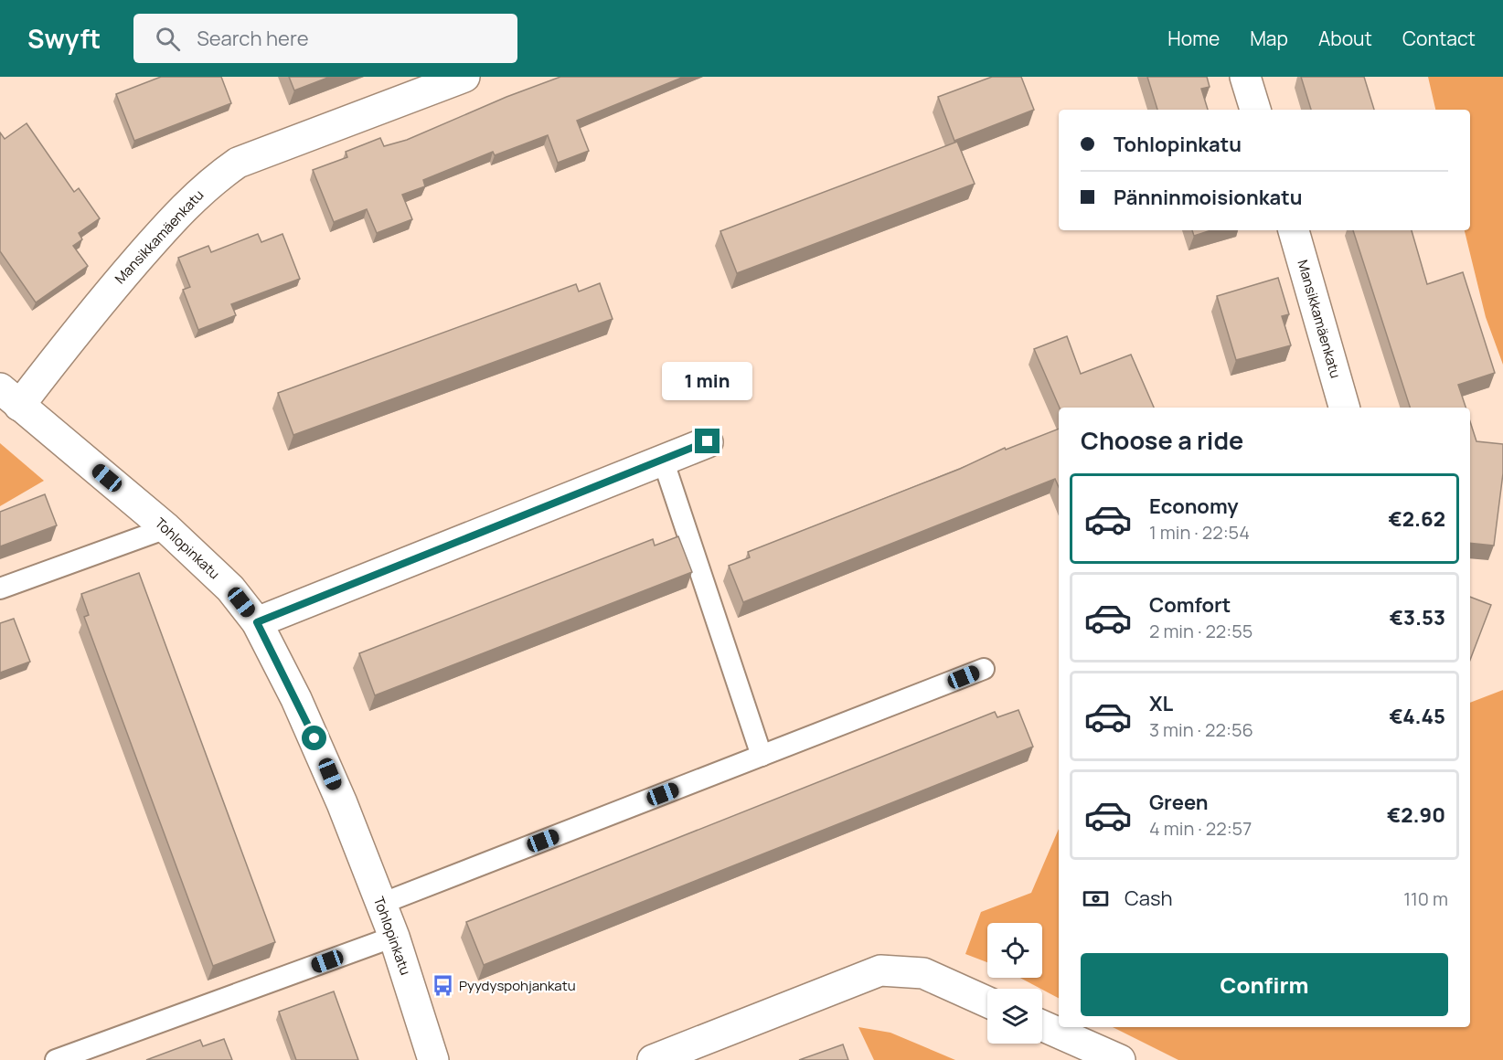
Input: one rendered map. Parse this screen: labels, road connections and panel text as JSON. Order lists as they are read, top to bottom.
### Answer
{
  "streets": {
    "street": ["Mansikkamäenkatu", "Tohlopinkatu"]
  },
  "crossings": [
    ["Mansikkamäenkatu", "Tohlopinkatu"]
  ],
  "places": {
    "bus stop": ["Pyydyspohjankatu"]
  },
  "page": {
    "header": "Swyft",
    "search": "Search here",
    "nav": [
      "Home",
      "Map",
      "About",
      "Contact"
    ],
    "banner": ["Tohlopinkatu", "Pänninmoisionkatu"],
    "bubble": "1 min",
    "heading": "Choose a ride",
    "list": [
      {
        "name": "Economy",
        "note": "1 min · 22:54",
        "value": "€2.62"
      },
      {
        "name": "Comfort",
        "note": "2 min · 22:55",
        "value": "€3.53"
      },
      {
        "name": "XL",
        "note": "3 min · 22:56",
        "value": "€4.45"
      },
      {
        "name": "Green",
        "note": "4 min · 22:57",
        "value": "€2.90"
      }
    ],
    "pay": ["Cash", "110 m"],
    "buttons": "Confirm"
  }
}
